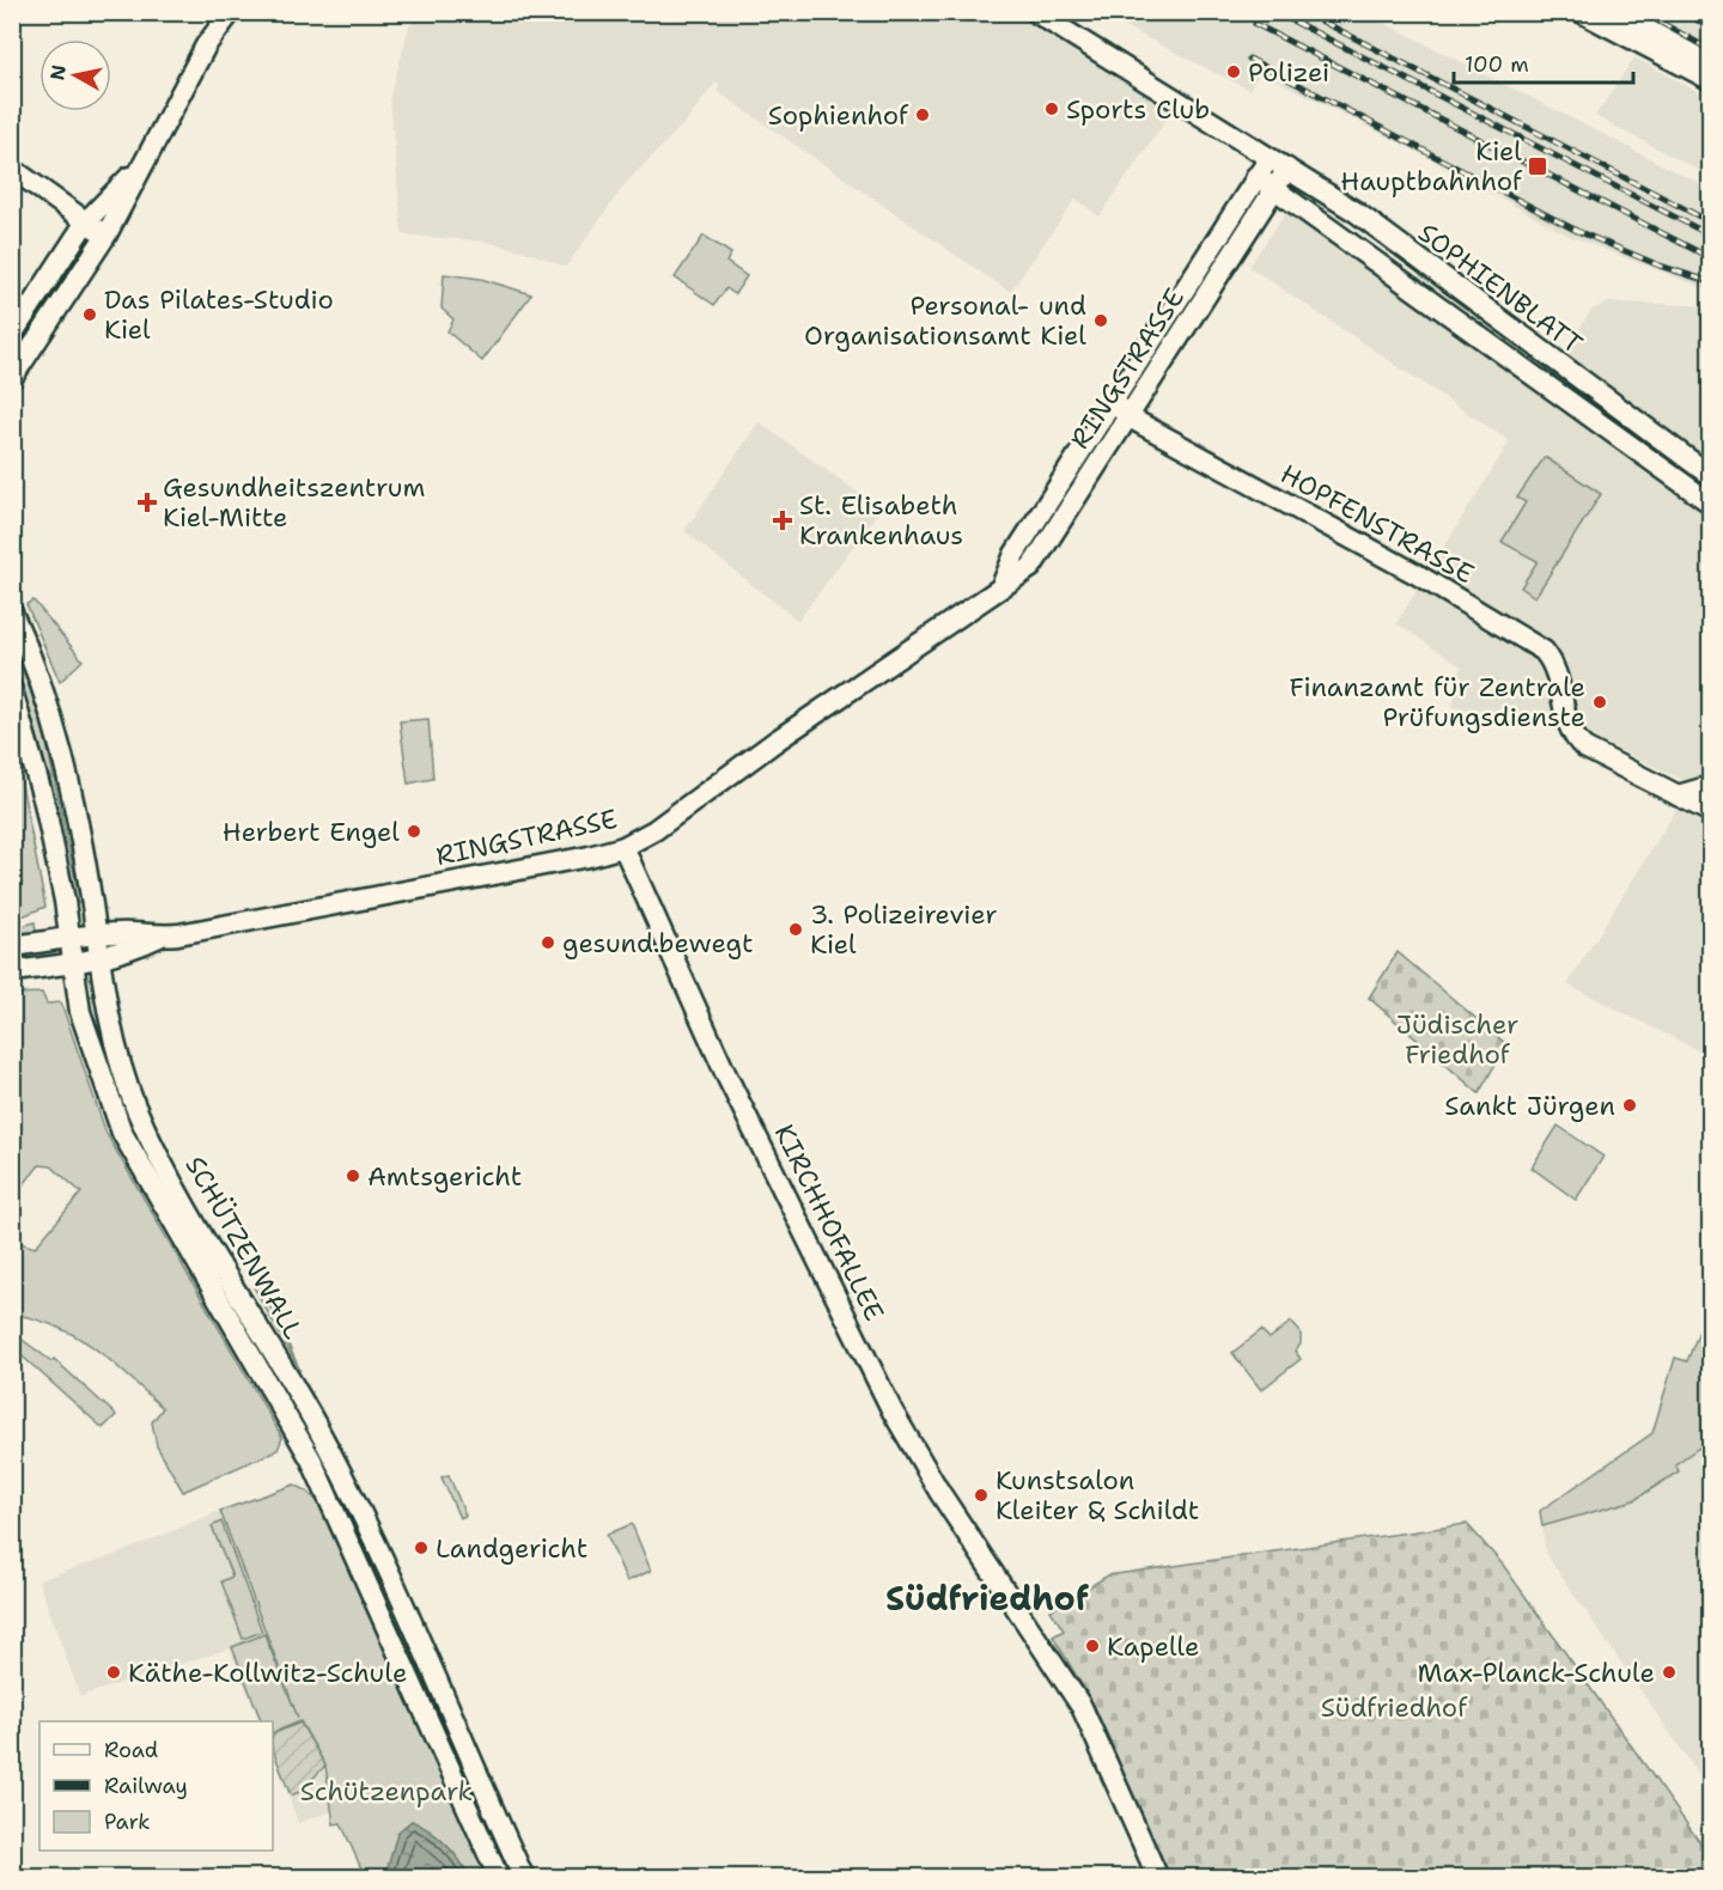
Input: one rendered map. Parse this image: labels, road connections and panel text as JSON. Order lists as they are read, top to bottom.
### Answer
{
  "streets": {
    "main road": [
      "SOPHIENBLATT",
      "RINGSTRASSE",
      "HOPFENSTRASSE",
      "KIRCHHOFALLEE",
      "SCHÜTZENWALL"
    ]
  },
  "crossings": [
    ["SOPHIENBLATT", "RINGSTRASSE"],
    ["RINGSTRASSE", "HOPFENSTRASSE"],
    ["RINGSTRASSE", "KIRCHHOFALLEE"],
    ["RINGSTRASSE", "SCHÜTZENWALL"]
  ],
  "districts": ["Südfriedhof"],
  "parks": ["Jüdischer Friedhof", "Südfriedhof", "Schützenpark"],
  "places": {
    "other": [
      "Polizei",
      "Sports Club",
      "Sophienhof",
      "Das Pilates-Studio Kiel",
      "Personal- und Organisationsamt Kiel",
      "Finanzamt für Zentrale Prüfungsdienste",
      "Herbert Engel",
      "3. Polizeirevier Kiel",
      "gesund.bewegt",
      "Sankt Jürgen",
      "Amtsgericht",
      "Kunstsalon Kleiter & Schildt",
      "Landgericht",
      "Kapelle",
      "Käthe-Kollwitz-Schule",
      "Max-Planck-Schule"
    ],
    "transit": ["Kiel Hauptbahnhof"],
    "health": ["Gesundheitszentrum Kiel-Mitte", "St. Elisabeth Krankenhaus"]
  },
  "legend": ["Road", "Railway", "Park"],
  "scale_bar": "100 m",
  "north": "left"
}
